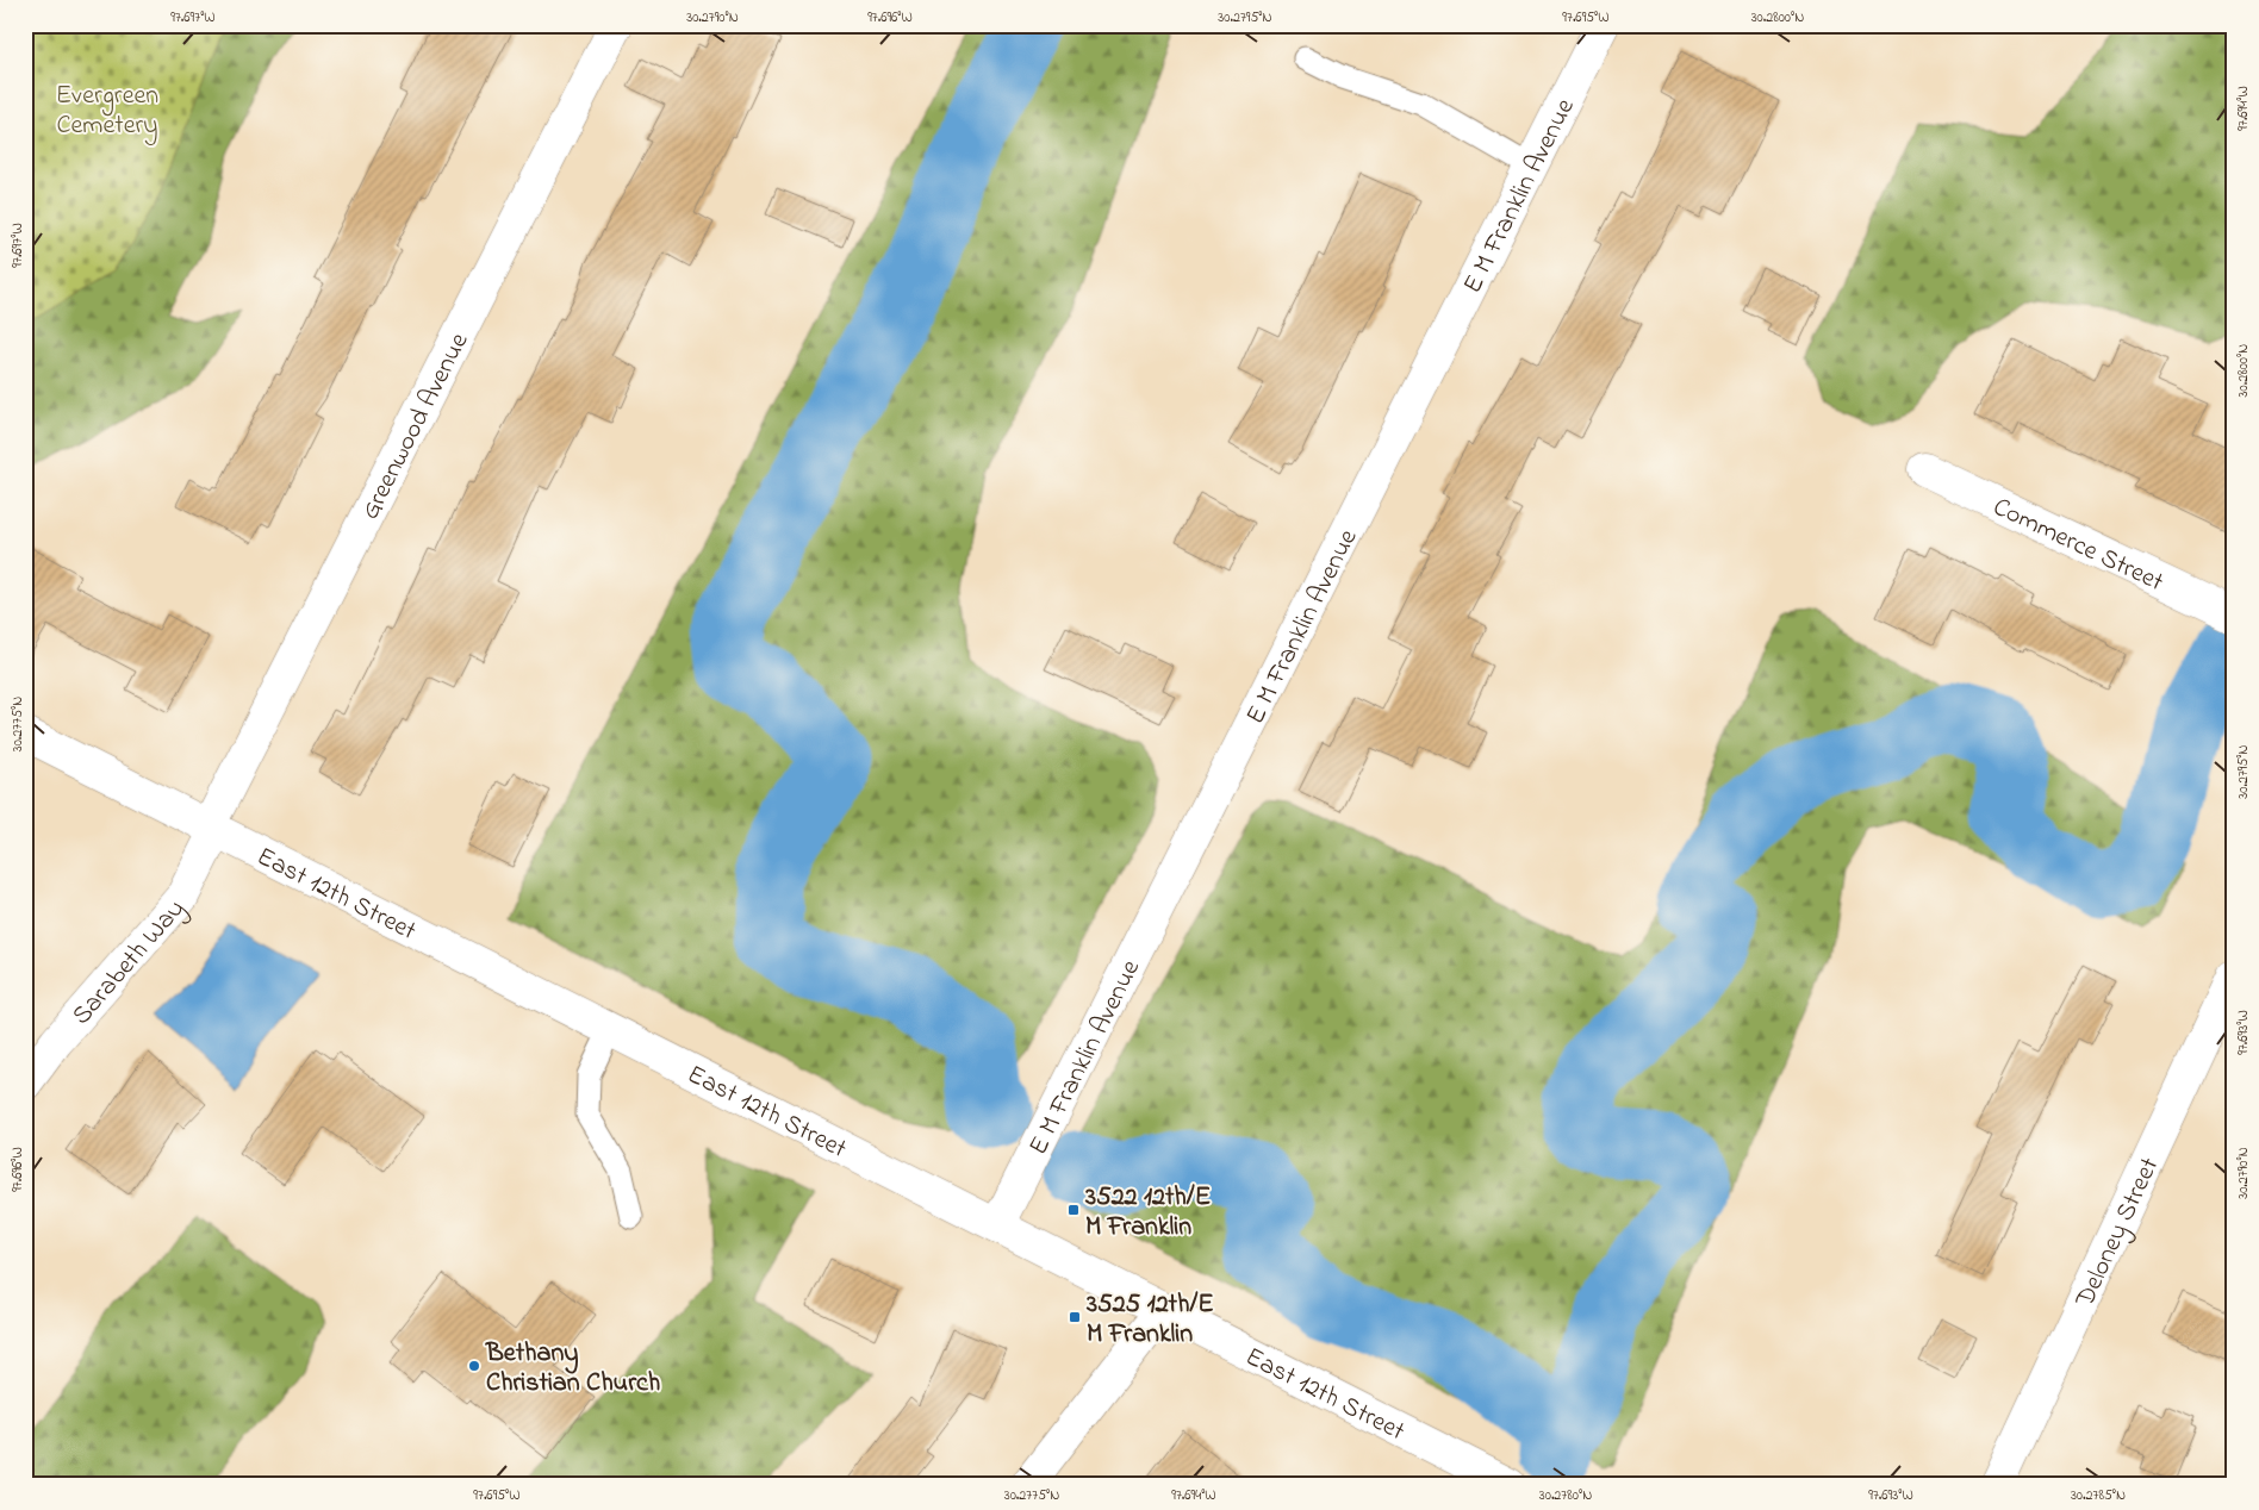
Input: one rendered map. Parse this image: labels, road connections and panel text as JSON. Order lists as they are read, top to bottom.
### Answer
{
  "streets": {
    "street": [
      "E M Franklin Avenue",
      "Greenwood Avenue",
      "Commerce Street",
      "East 12th Street",
      "Sarabeth Way",
      "Deloney Street"
    ]
  },
  "crossings": [
    ["E M Franklin Avenue", "East 12th Street"],
    ["Greenwood Avenue", "East 12th Street"],
    ["Greenwood Avenue", "Sarabeth Way"],
    ["East 12th Street", "Sarabeth Way"]
  ],
  "parks": ["Evergreen Cemetery"],
  "places": {
    "transit": ["3522 12th/E M Franklin", "3525 12th/E M Franklin"],
    "other": ["Bethany Christian Church"]
  },
  "coordinates": [
    "97.697°W",
    "30.2790°N",
    "97.696°W",
    "30.2795°N",
    "97.695°W",
    "30.2800°N",
    "97.694°W",
    "30.2775°N",
    "97.693°W",
    "30.2780°N",
    "30.2785°N"
  ]
}
